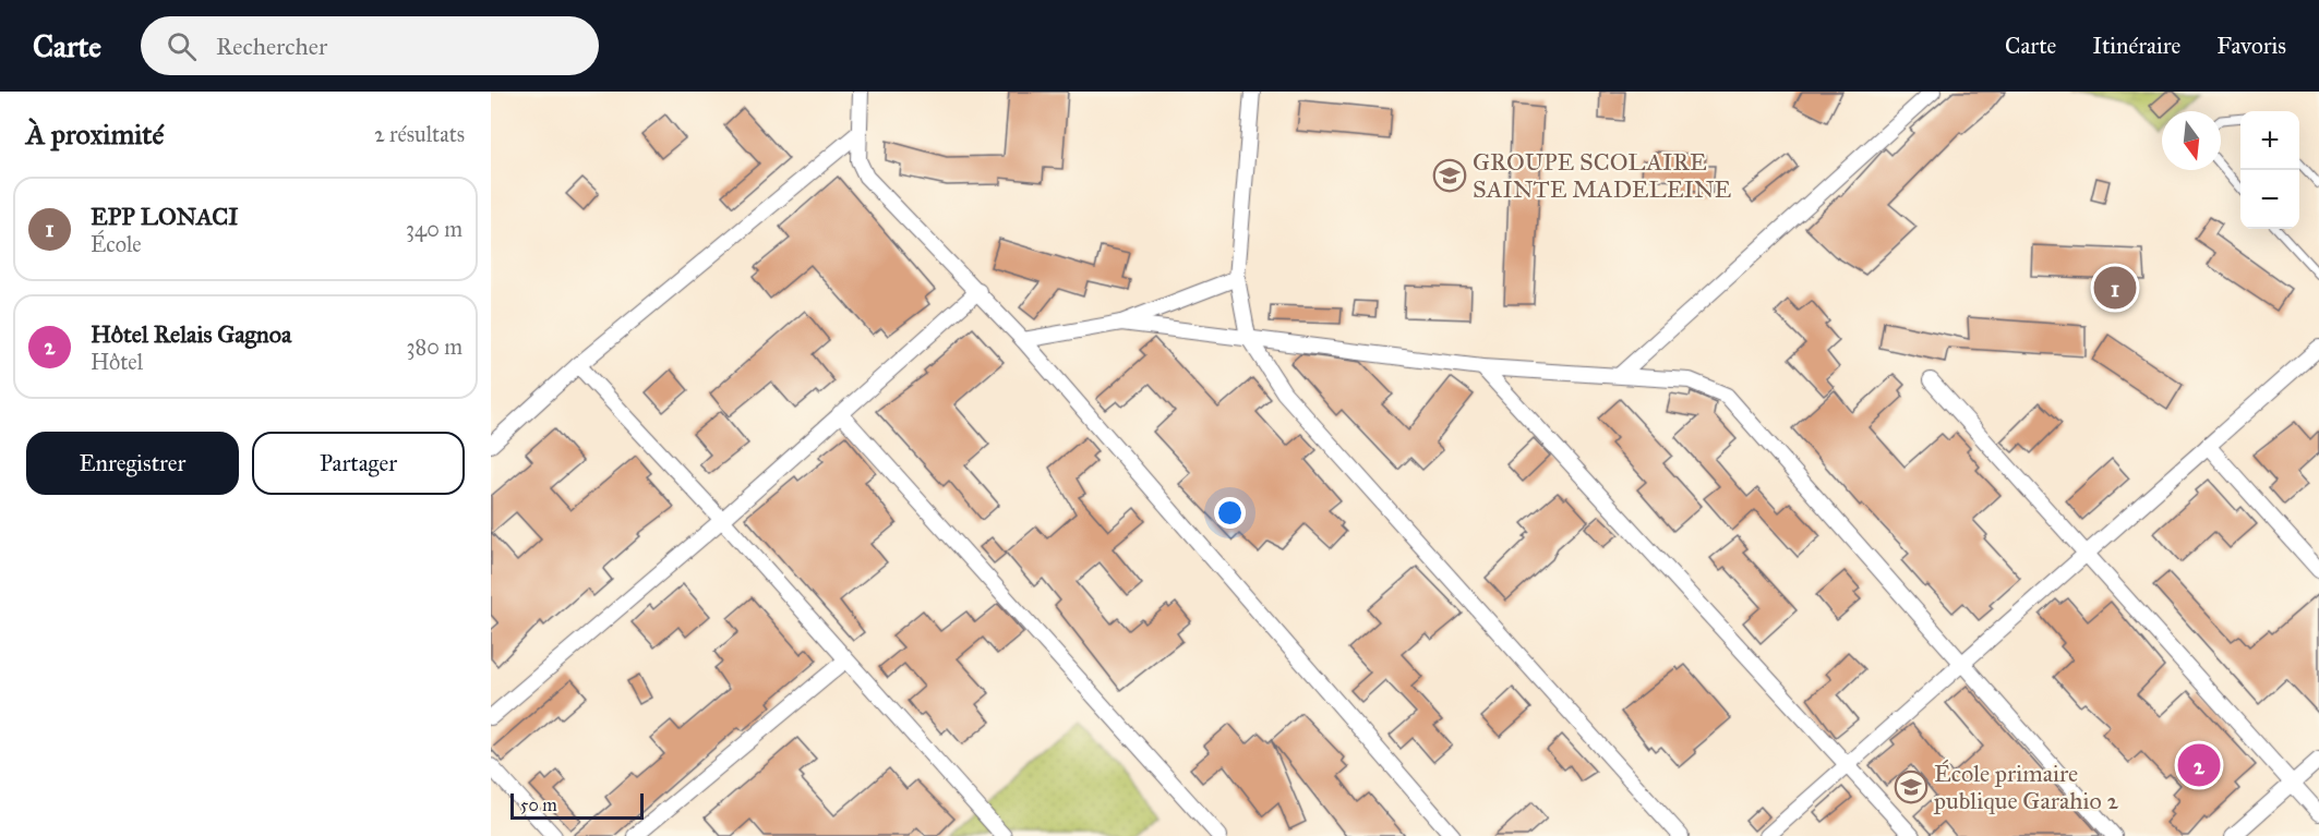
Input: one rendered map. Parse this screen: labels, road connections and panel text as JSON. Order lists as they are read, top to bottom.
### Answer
{
  "places": {
    "school or university": ["GROUPE SCOLAIRE SAINTE MADELEINE", "École primaire publique Garahio 2"]
  },
  "scale_bar": "50 m",
  "north": "bottom",
  "page": {
    "header": "Carte",
    "search": "Rechercher",
    "nav": ["Carte", "Itinéraire", "Favoris"],
    "heading": ["À proximité", "2 résultats"],
    "map_buttons": ["+", "−"],
    "list": [
      {
        "mark": "1",
        "name": "EPP LONACI",
        "note": "École",
        "value": "340 m"
      },
      {
        "mark": "2",
        "name": "Hôtel Relais Gagnoa",
        "note": "Hôtel",
        "value": "380 m"
      }
    ],
    "pins": ["1", "2"],
    "buttons": ["Enregistrer", "Partager"],
    "scale": "50 m"
  }
}
